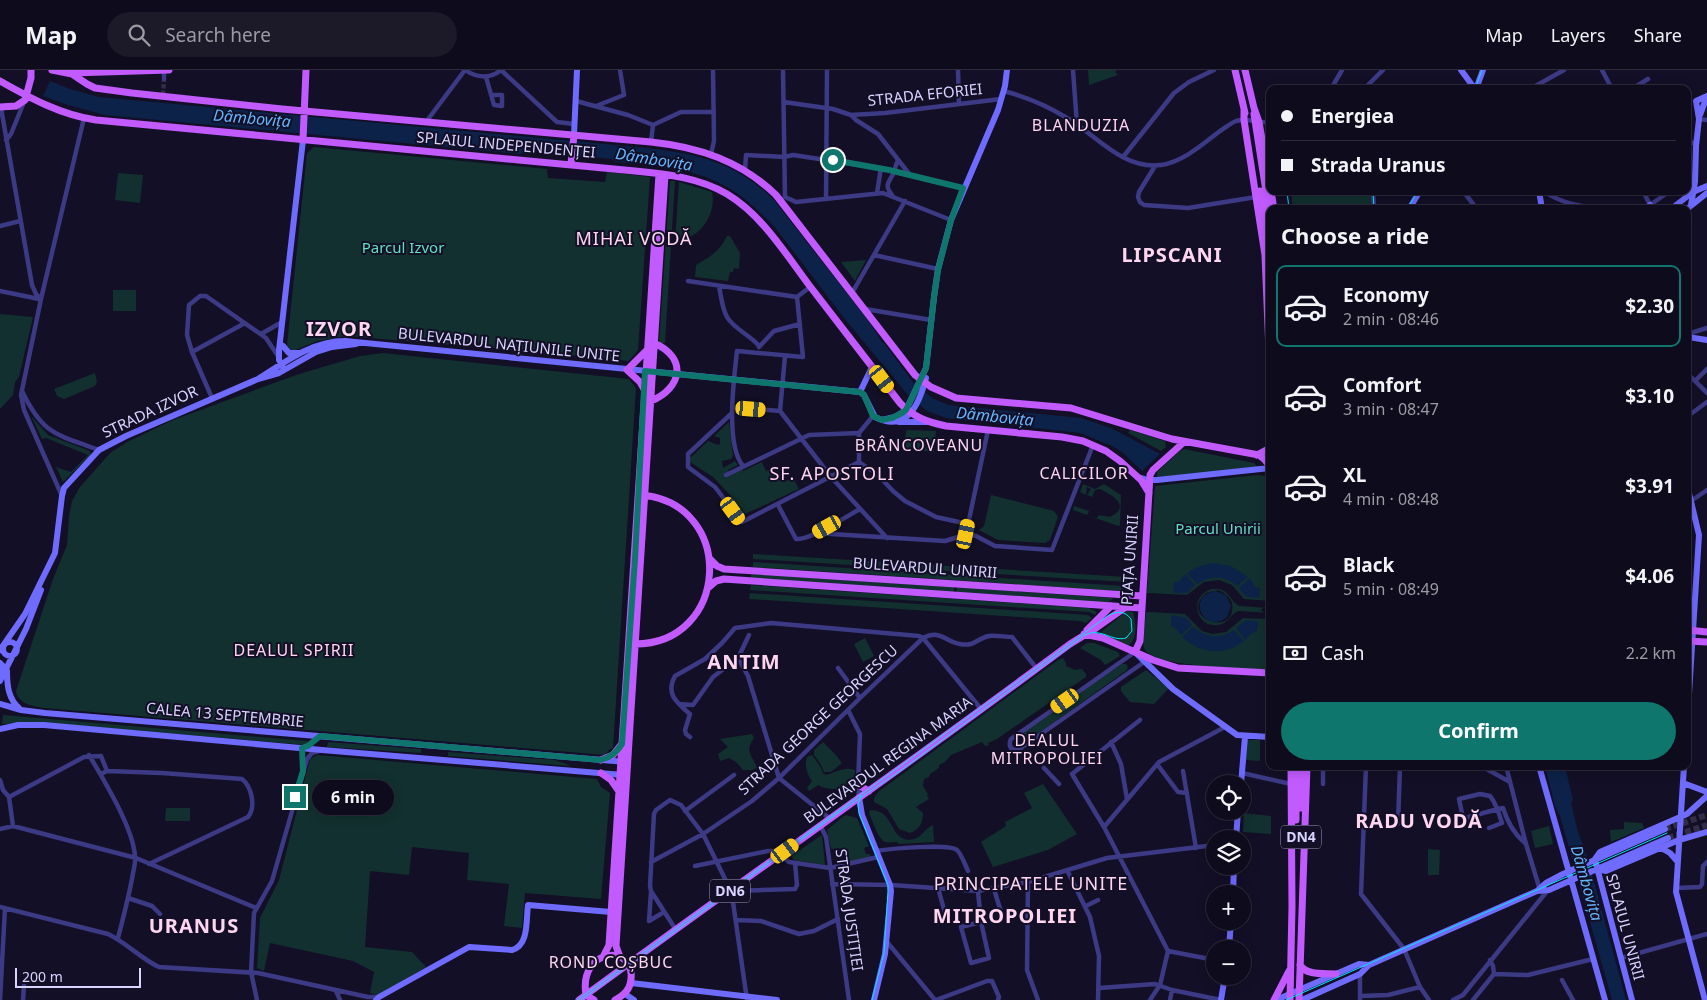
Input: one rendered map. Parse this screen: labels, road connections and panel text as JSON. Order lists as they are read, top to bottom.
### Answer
{
  "streets": {
    "main road": [
      "SPLAIUL INDEPENDENȚEI",
      "BULEVARDUL NAȚIUNILE UNITE",
      "STRADA IZVOR",
      "PIAȚA UNIRII",
      "BULEVARDUL UNIRII",
      "CALEA 13 SEPTEMBRIE",
      "BULEVARDUL REGINA MARIA",
      "DN4",
      "DN6",
      "SPLAIUL UNIRII"
    ],
    "street": ["STRADA EFORIEI", "STRADA GEORGE GEORGESCU", "STRADA JUSTIȚIEI"]
  },
  "crossings": [
    ["SPLAIUL INDEPENDENȚEI", "PIAȚA UNIRII"],
    ["BULEVARDUL NAȚIUNILE UNITE", "STRADA IZVOR"],
    ["PIAȚA UNIRII", "BULEVARDUL UNIRII"],
    ["BULEVARDUL UNIRII", "DN6"],
    ["BULEVARDUL REGINA MARIA", "DN6"],
    ["BULEVARDUL REGINA MARIA", "STRADA JUSTIȚIEI"]
  ],
  "districts": [
    "BLANDUZIA",
    "MIHAI VODĂ",
    "LIPSCANI",
    "IZVOR",
    "BRÂNCOVEANU",
    "CALICILOR",
    "SF. APOSTOLI",
    "DEALUL SPIRII",
    "ANTIM",
    "DEALUL MITROPOLIEI",
    "RADU VODĂ",
    "PRINCIPATELE UNITE",
    "MITROPOLIEI",
    "URANUS",
    "ROND COȘBUC"
  ],
  "water": ["Dâmbovița"],
  "parks": ["Parcul Izvor", "Parcul Unirii"],
  "scale_bar": "200 m",
  "page": {
    "header": "Map",
    "search": "Search here",
    "nav": ["Map", "Layers", "Share"],
    "banner": ["Energiea", "Strada Uranus"],
    "heading": "Choose a ride",
    "list": [
      {
        "name": "Economy",
        "note": "2 min · 08:46",
        "value": "$2.30"
      },
      {
        "name": "Comfort",
        "note": "3 min · 08:47",
        "value": "$3.10"
      },
      {
        "name": "XL",
        "note": "4 min · 08:48",
        "value": "$3.91"
      },
      {
        "name": "Black",
        "note": "5 min · 08:49",
        "value": "$4.06"
      }
    ],
    "pay": ["Cash", "2.2 km"],
    "buttons": "Confirm",
    "map_buttons": ["+", "−"],
    "bubble": "6 min",
    "scale": "200 m"
  }
}
